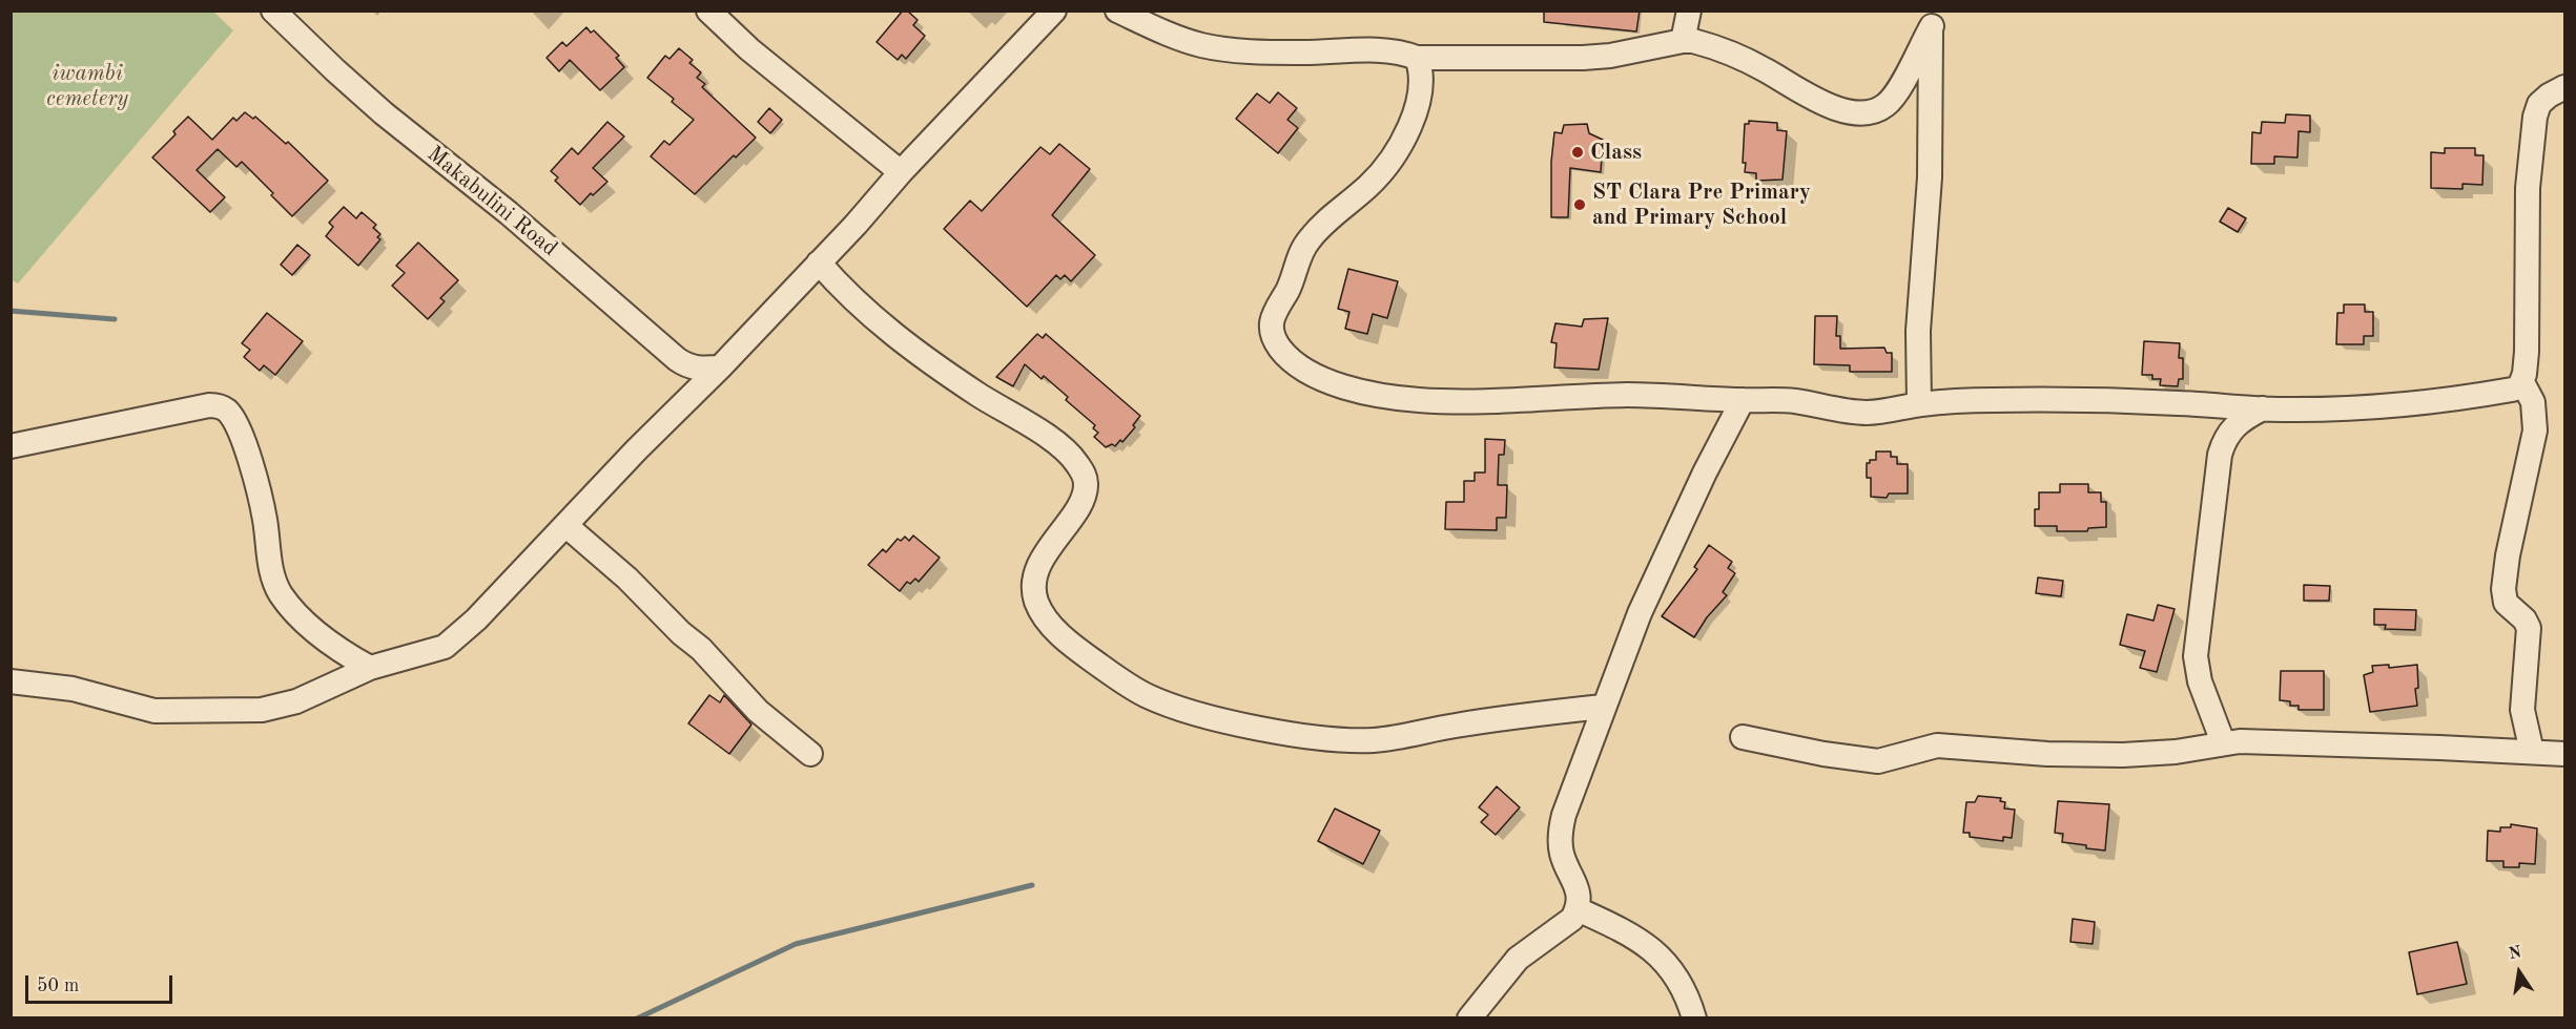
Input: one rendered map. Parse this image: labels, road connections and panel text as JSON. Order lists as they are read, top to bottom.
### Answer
{
  "streets": {
    "street": ["Makabulini Road"]
  },
  "parks": ["iwambi cemetery"],
  "places": ["Class", "ST Clara Pre Primary and Primary School"],
  "scale_bar": "50 m",
  "north": "top"
}
